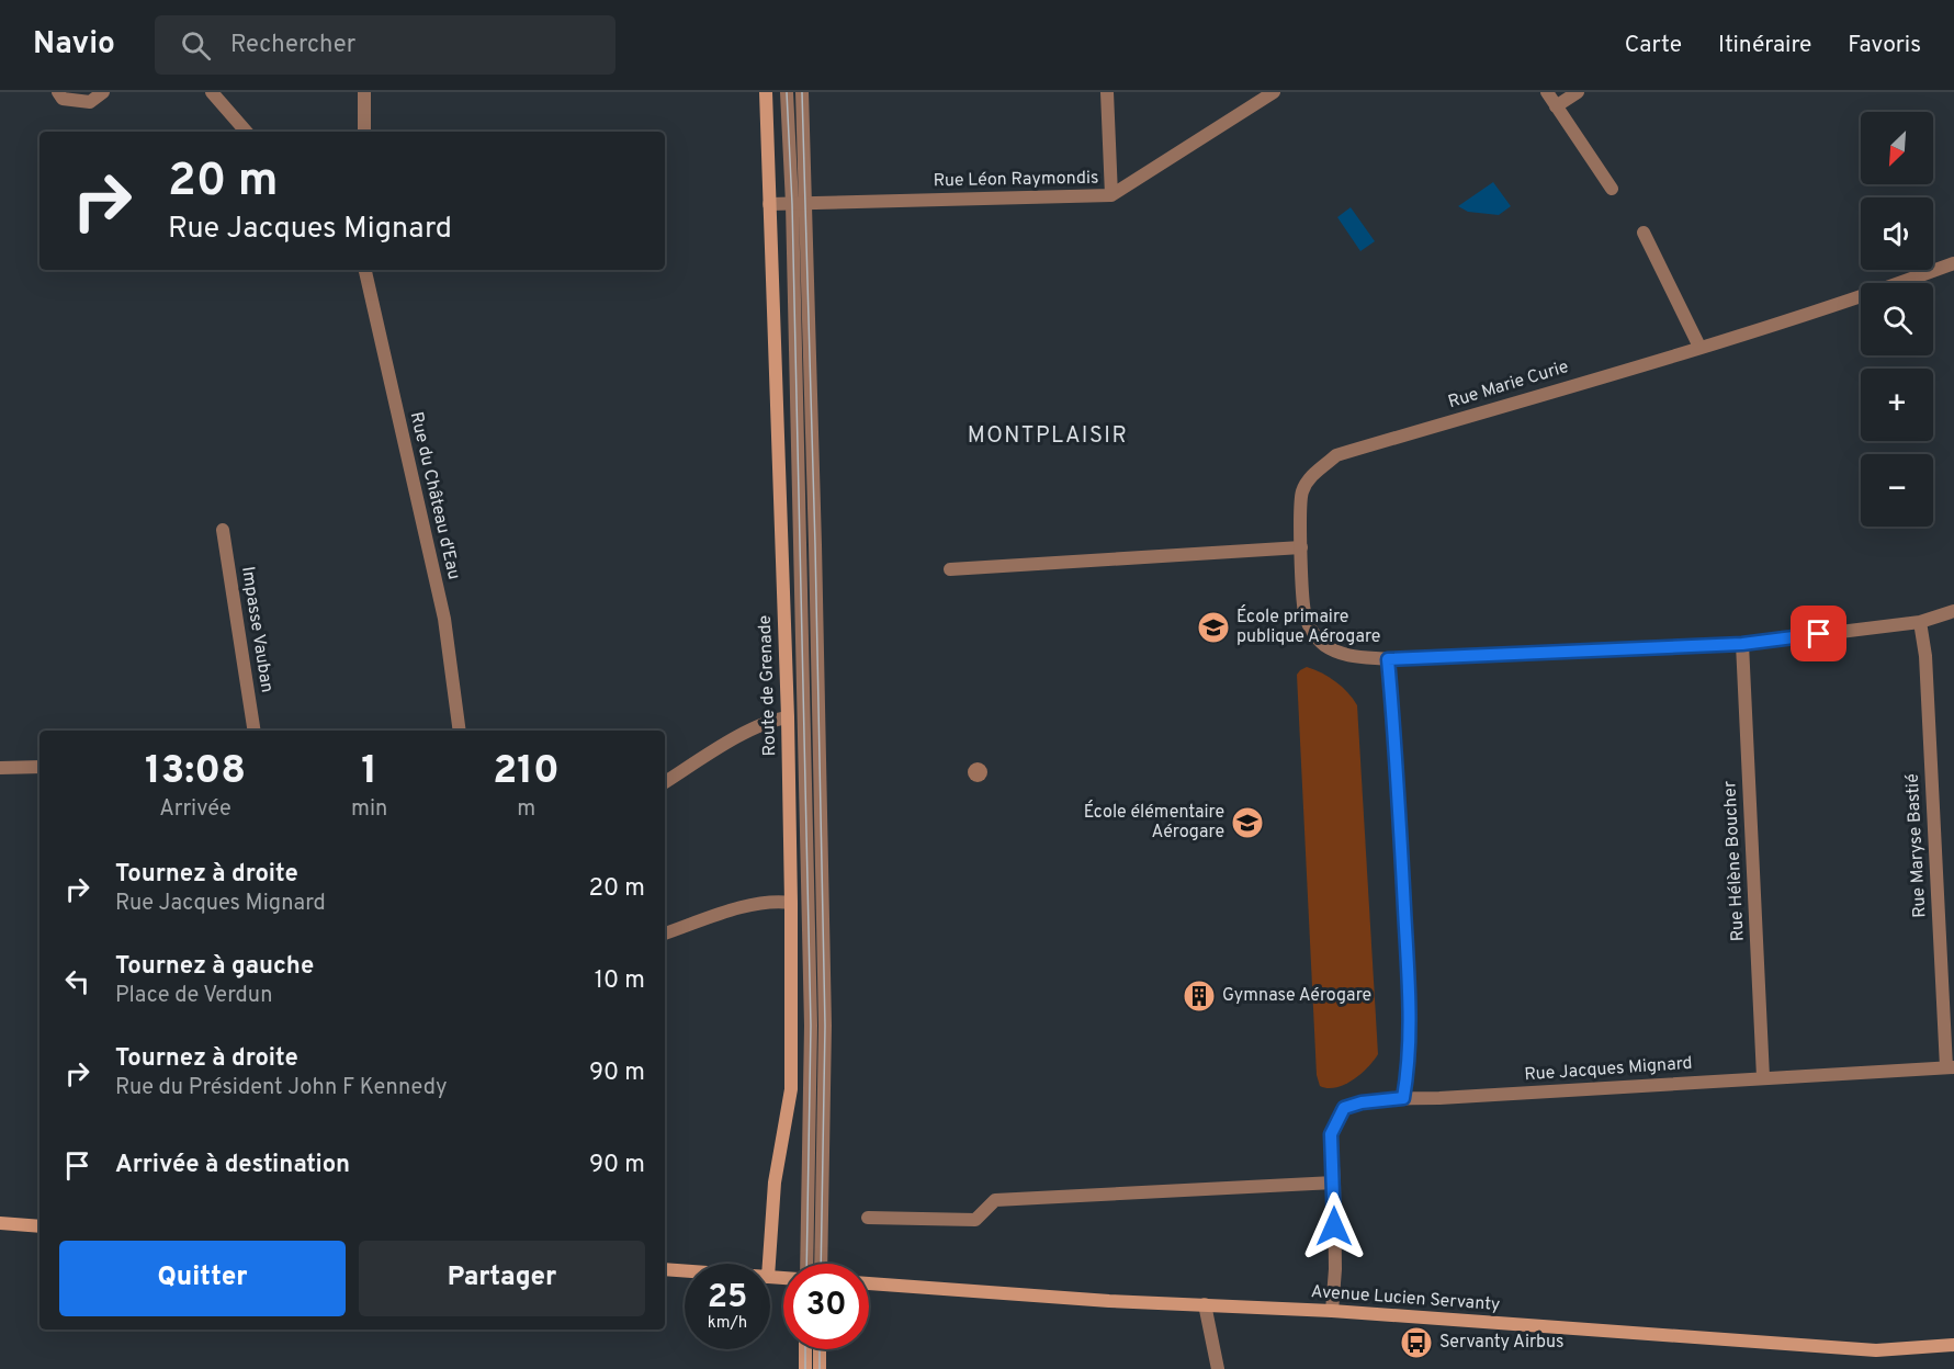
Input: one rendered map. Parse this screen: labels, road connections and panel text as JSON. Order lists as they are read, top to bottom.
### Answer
{
  "streets": {
    "street": [
      "Rue Léon Raymondis",
      "Rue Marie Curie",
      "Rue du Château d'Eau",
      "Impasse Vauban",
      "Route de Grenade",
      "Rue Maryse Bastié",
      "Rue Hélène Boucher",
      "Rue Jacques Mignard",
      "Avenue Lucien Servanty"
    ]
  },
  "crossings": [
    ["Rue Léon Raymondis", "Route de Grenade"],
    ["Rue Marie Curie", "Rue Maryse Bastié"],
    ["Rue Marie Curie", "Rue Hélène Boucher"],
    ["Rue Maryse Bastié", "Rue Jacques Mignard"],
    ["Rue Hélène Boucher", "Rue Jacques Mignard"],
    ["Rue Jacques Mignard", "Avenue Lucien Servanty"]
  ],
  "districts": ["MONTPLAISIR"],
  "places": {
    "school or university": ["École primaire publique Aérogare", "École élémentaire Aérogare"],
    "building": ["Gymnase Aérogare"],
    "bus stop": ["Servanty Airbus"]
  },
  "north": "bottom left",
  "page": {
    "header": "Navio",
    "search": "Rechercher",
    "nav": ["Carte", "Itinéraire", "Favoris"],
    "map_buttons": ["+", "−"],
    "turn": ["20 m", "Rue Jacques Mignard"],
    "eta": [
      "13:08",
      "Arrivée",
      "1",
      "min",
      "210",
      "m"
    ],
    "list": [
      {
        "name": "Tournez à droite",
        "note": "Rue Jacques Mignard",
        "value": "20 m"
      },
      {
        "name": "Tournez à gauche",
        "note": "Place de Verdun",
        "value": "10 m"
      },
      {
        "name": "Tournez à droite",
        "note": "Rue du Président John F Kennedy",
        "value": "90 m"
      },
      {
        "name": "Arrivée à destination",
        "value": "90 m"
      }
    ],
    "buttons": ["Quitter", "Partager"],
    "speed": "25 km/h",
    "limit": "30"
  }
}
